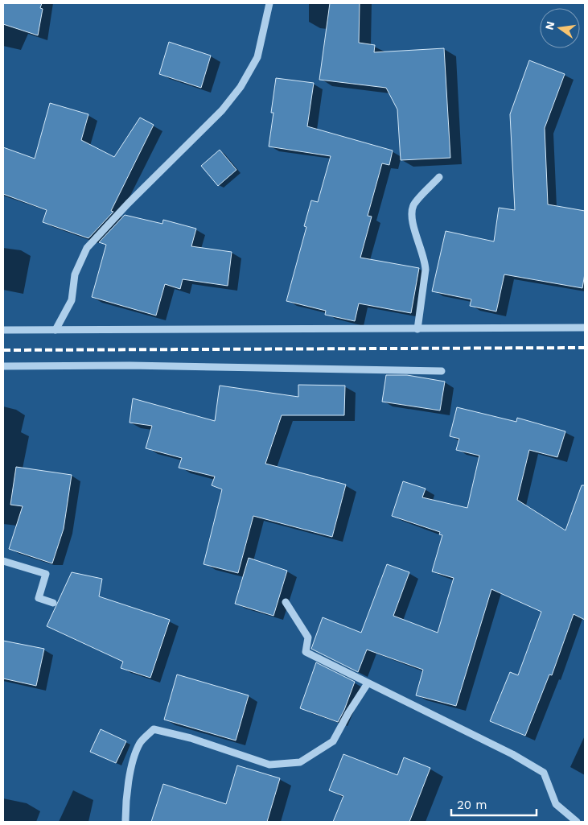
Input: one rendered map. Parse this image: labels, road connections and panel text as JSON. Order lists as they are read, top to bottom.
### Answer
{
  "scale_bar": "20 m",
  "north": "left"
}
